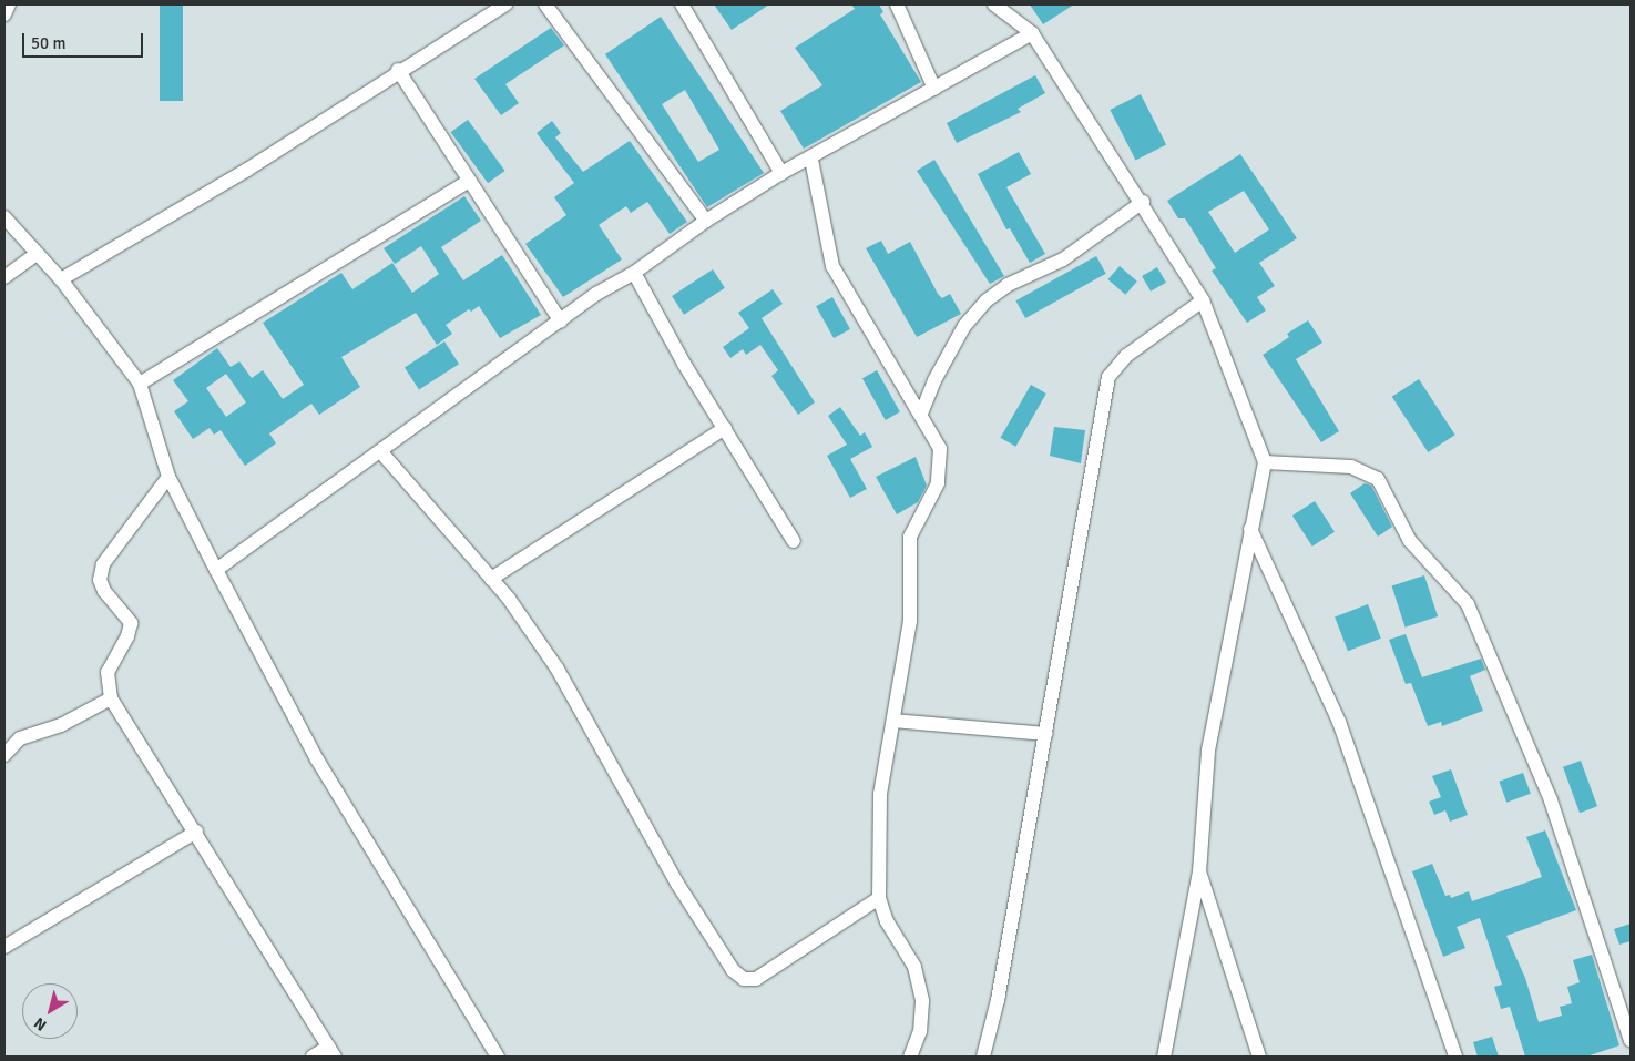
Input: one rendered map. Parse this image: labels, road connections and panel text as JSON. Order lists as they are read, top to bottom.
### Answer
{
  "scale_bar": "50 m",
  "north": "bottom left"
}
